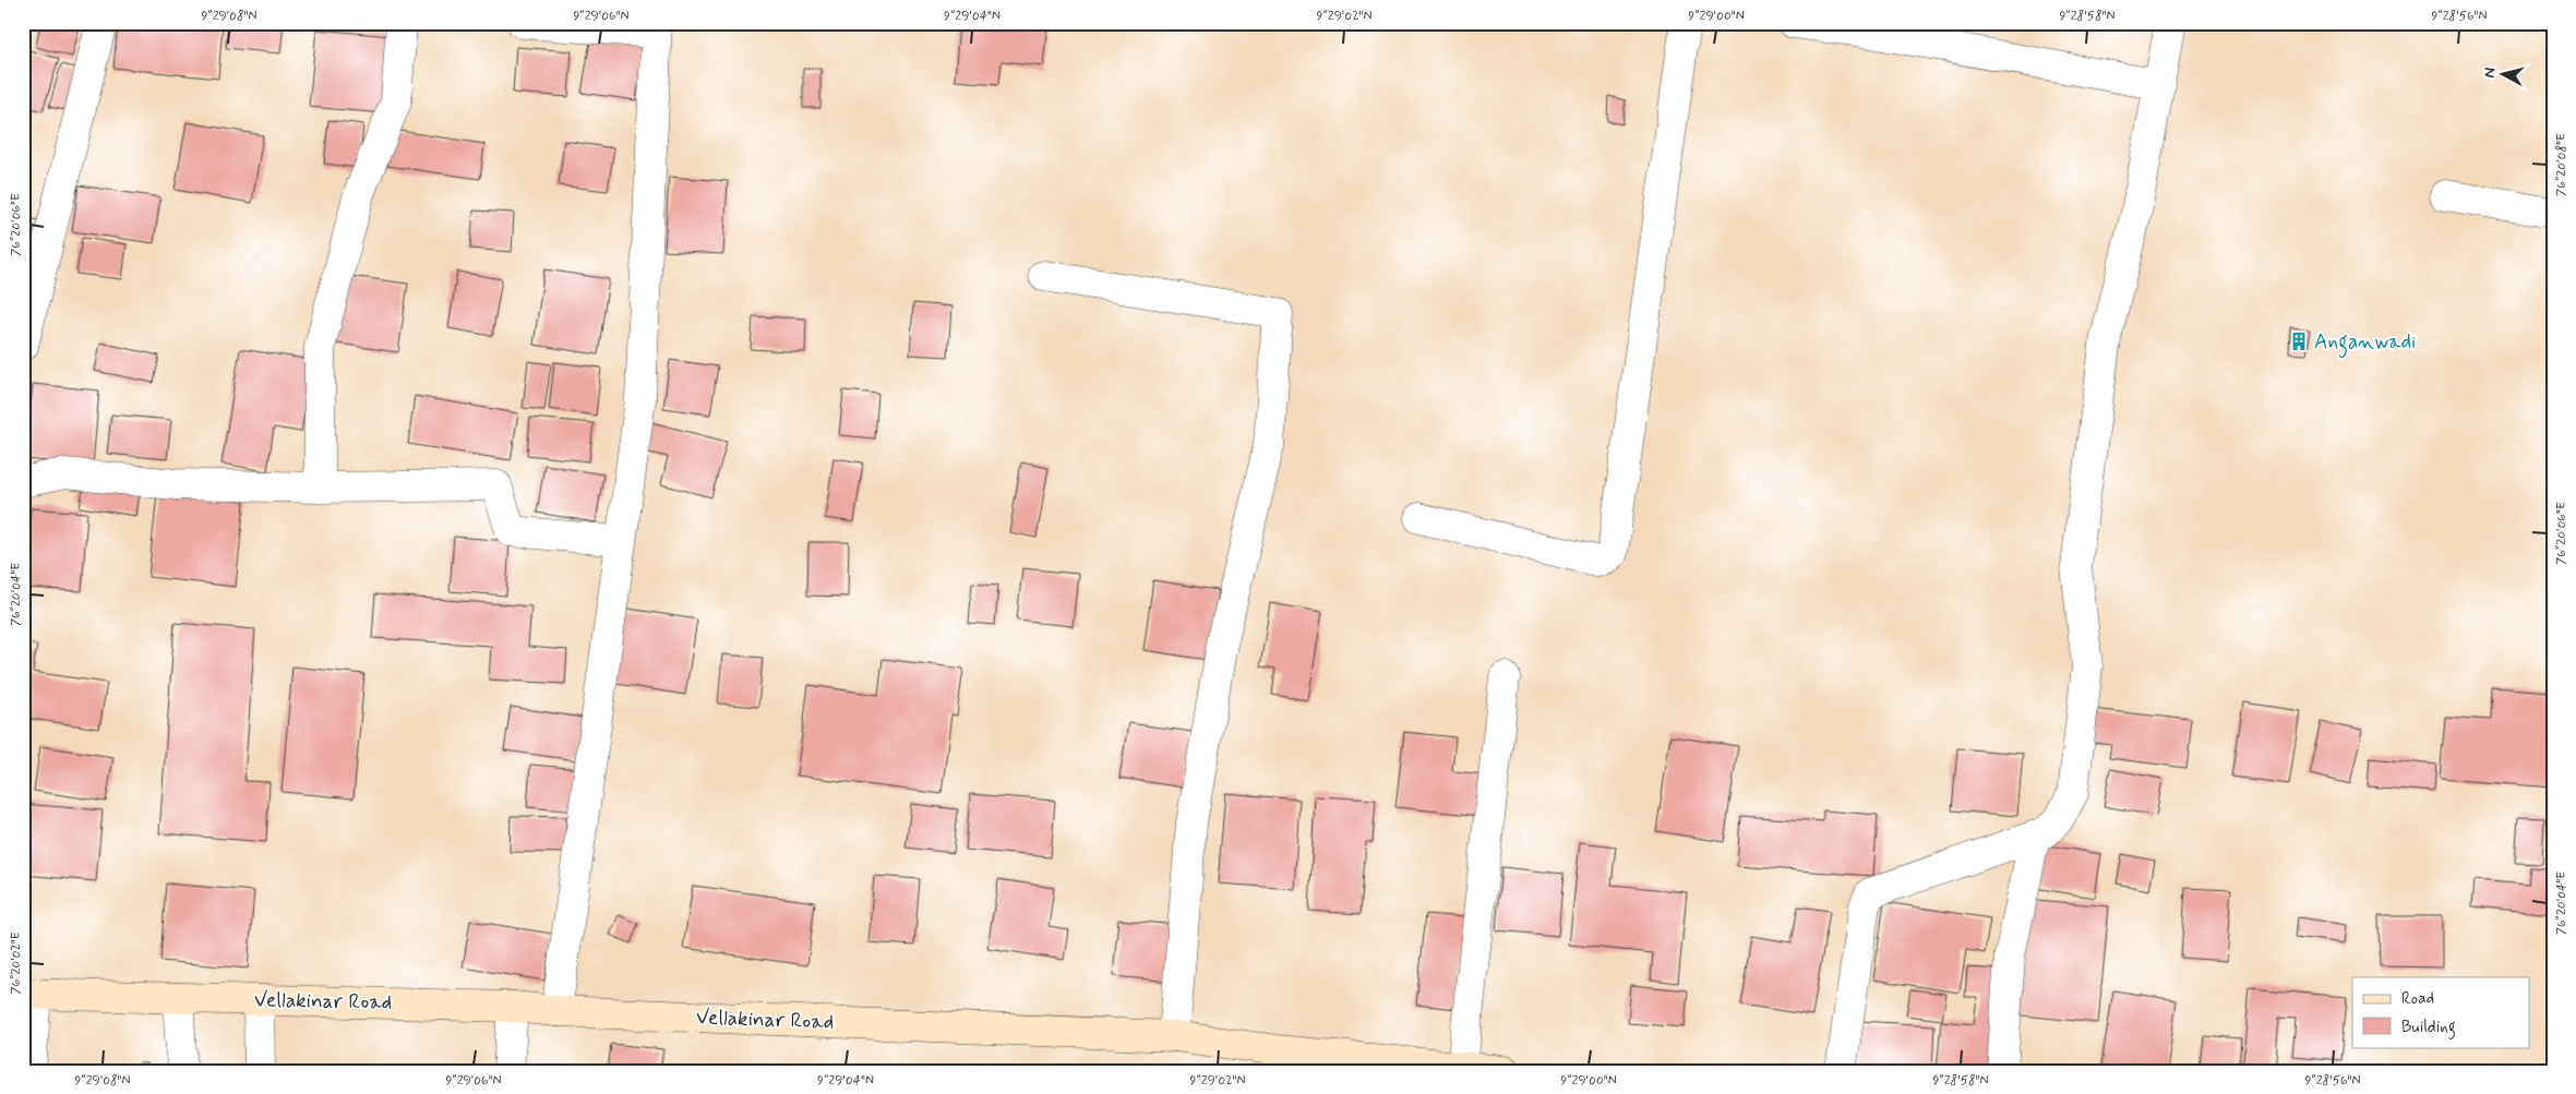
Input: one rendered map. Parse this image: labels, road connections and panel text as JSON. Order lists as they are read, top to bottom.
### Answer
{
  "streets": {
    "main road": ["Vellakinar Road"]
  },
  "places": {
    "building": ["Anganwadi"]
  },
  "legend": ["Road", "Building"],
  "north": "left",
  "coordinates": [
    "9°29'08\"N",
    "9°29'06\"N",
    "9°29'04\"N",
    "9°29'02\"N",
    "9°29'00\"N",
    "9°28'58\"N",
    "9°28'56\"N",
    "76°20'08\"E",
    "76°20'06\"E",
    "76°20'04\"E",
    "76°20'02\"E"
  ]
}
